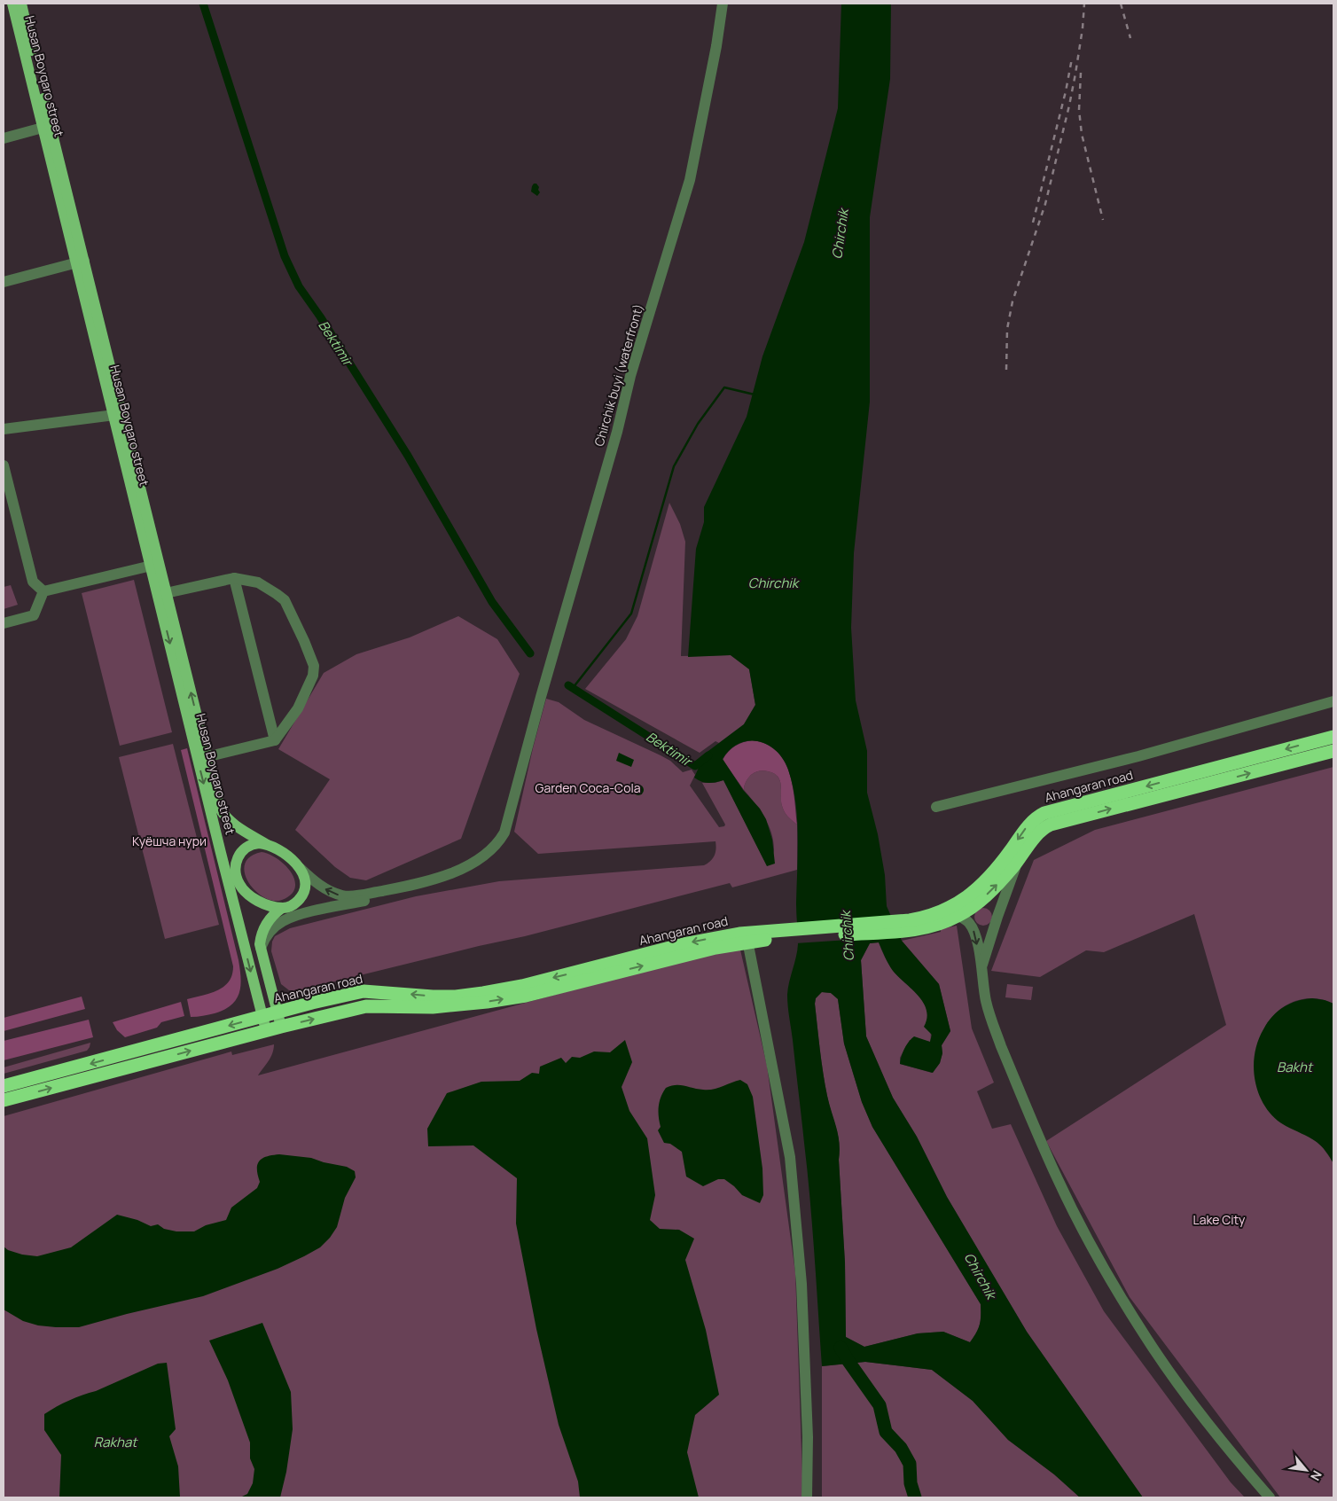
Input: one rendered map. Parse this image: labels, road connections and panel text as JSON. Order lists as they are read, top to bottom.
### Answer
{
  "streets": {
    "highway": ["Ahangaran road"],
    "main road": ["Husan Boyqaro street"],
    "street": ["Chirchik buyi (waterfront)"]
  },
  "crossings": [
    ["Husan Boyqaro street", "Chirchik buyi (waterfront)"],
    ["Husan Boyqaro street", "Ahangaran road"]
  ],
  "water": [
    "Chirchik",
    "Bektimir",
    "Bakht",
    "Rakhat"
  ],
  "parks": ["Garden Coca-Cola", "Куёшча нури", "Lake City"],
  "north": "bottom right"
}
